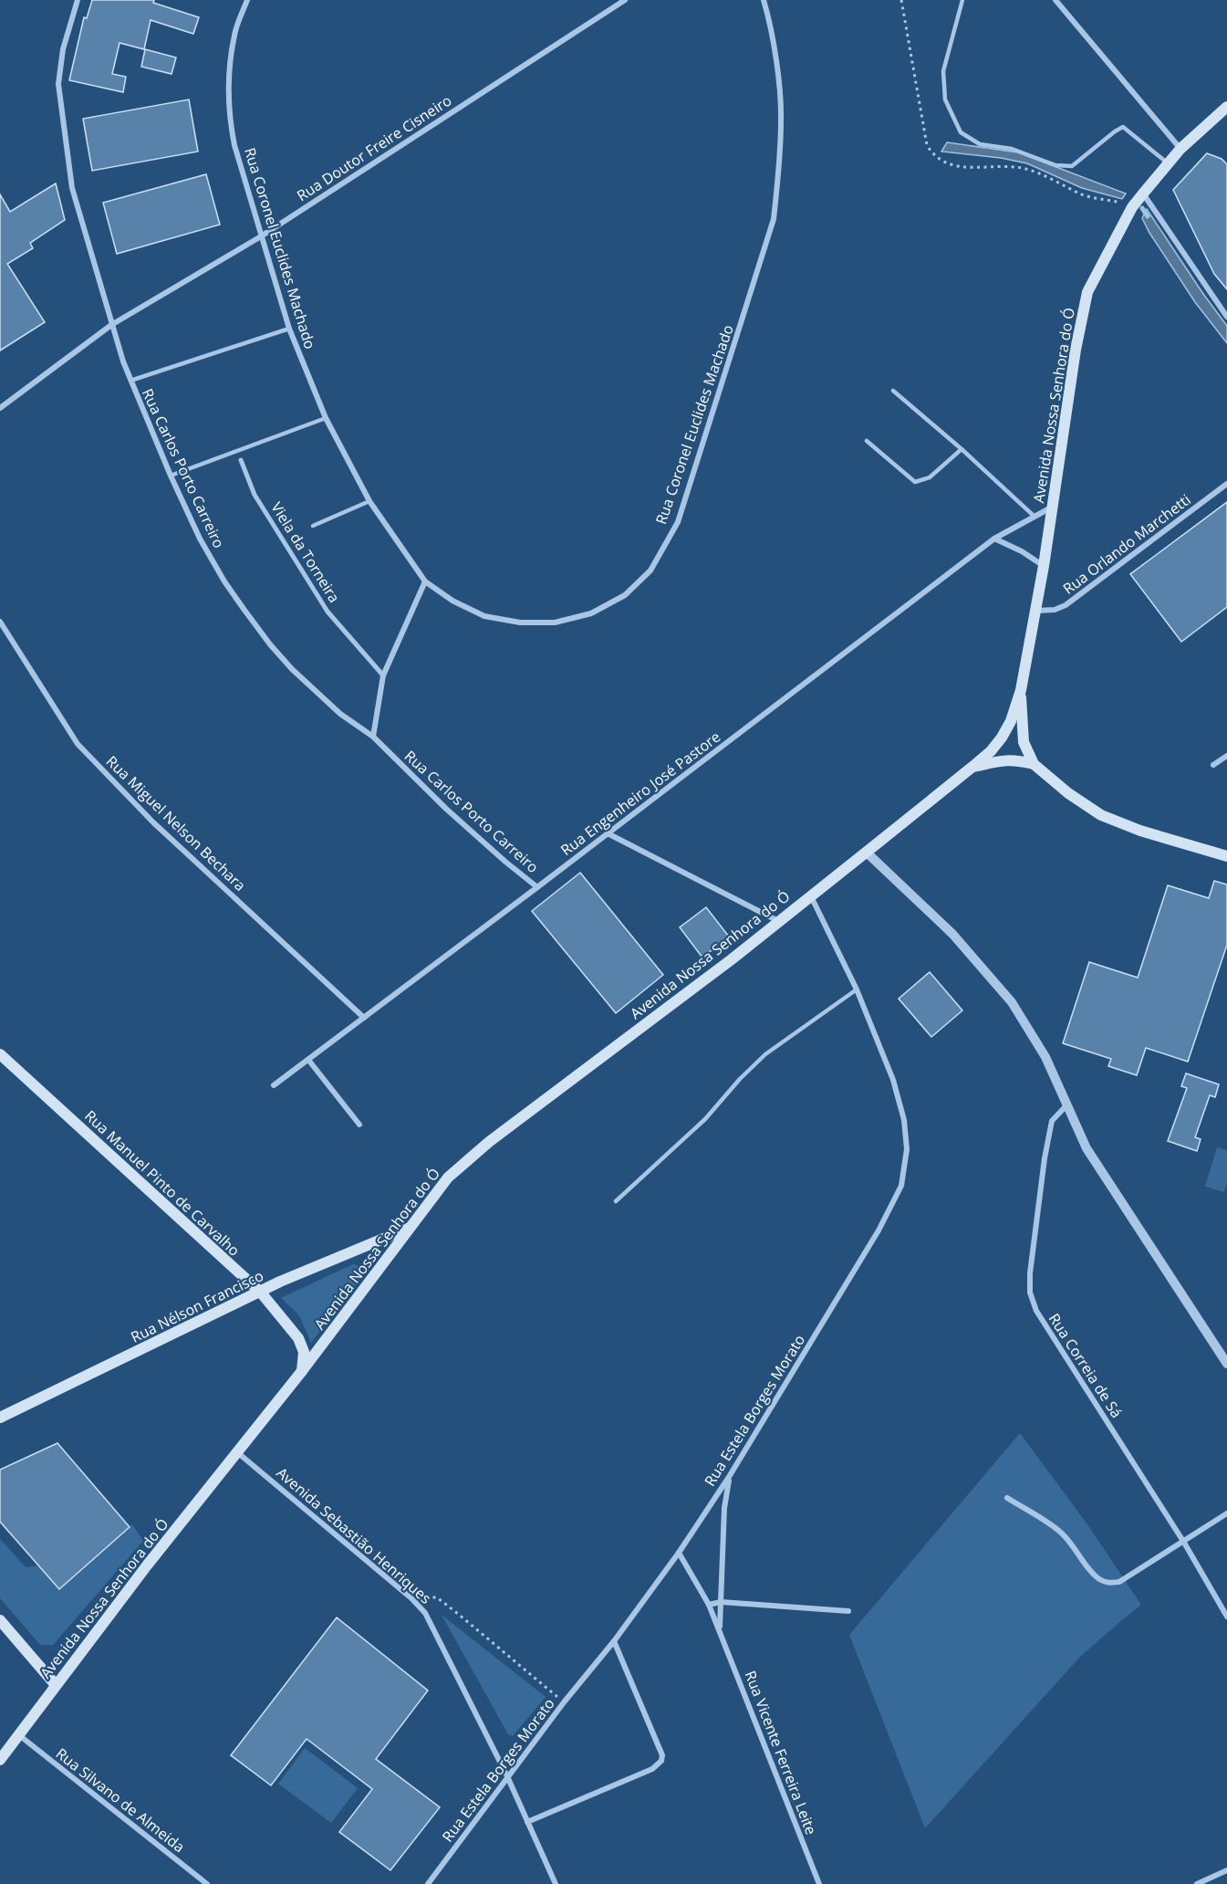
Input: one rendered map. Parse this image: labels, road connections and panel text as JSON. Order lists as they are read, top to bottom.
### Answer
{
  "streets": {
    "main road": ["Avenida Nossa Senhora do Ó", "Rua Manuel Pinto de Carvalho", "Rua Nélson Francisco"],
    "street": [
      "Rua Doutor Freire Cisneiro",
      "Rua Coronel Euclides Machado",
      "Rua Carlos Porto Carreiro",
      "Rua Orlando Marchetti",
      "Viela da Torneira",
      "Rua Engenheiro José Pastore",
      "Rua Miguel Nelson Bechara",
      "Rua Correia de Sá",
      "Rua Estela Borges Morato",
      "Avenida Sebastião Henriques",
      "Rua Vicente Ferreira Leite",
      "Rua Silvano de Almeida"
    ]
  },
  "crossings": [
    ["Rua Doutor Freire Cisneiro", "Rua Coronel Euclides Machado"],
    ["Rua Doutor Freire Cisneiro", "Rua Carlos Porto Carreiro"],
    ["Avenida Nossa Senhora do Ó", "Rua Orlando Marchetti"],
    ["Avenida Nossa Senhora do Ó", "Rua Engenheiro José Pastore"],
    ["Avenida Nossa Senhora do Ó", "Rua Manuel Pinto de Carvalho"],
    ["Avenida Nossa Senhora do Ó", "Rua Nélson Francisco"],
    ["Avenida Nossa Senhora do Ó", "Rua Estela Borges Morato"],
    ["Avenida Nossa Senhora do Ó", "Avenida Sebastião Henriques"],
    ["Avenida Nossa Senhora do Ó", "Rua Silvano de Almeida"],
    ["Rua Carlos Porto Carreiro", "Rua Engenheiro José Pastore"],
    ["Rua Engenheiro José Pastore", "Rua Miguel Nelson Bechara"],
    ["Rua Manuel Pinto de Carvalho", "Rua Nélson Francisco"],
    ["Rua Estela Borges Morato", "Avenida Sebastião Henriques"],
    ["Rua Estela Borges Morato", "Rua Vicente Ferreira Leite"]
  ]
}
